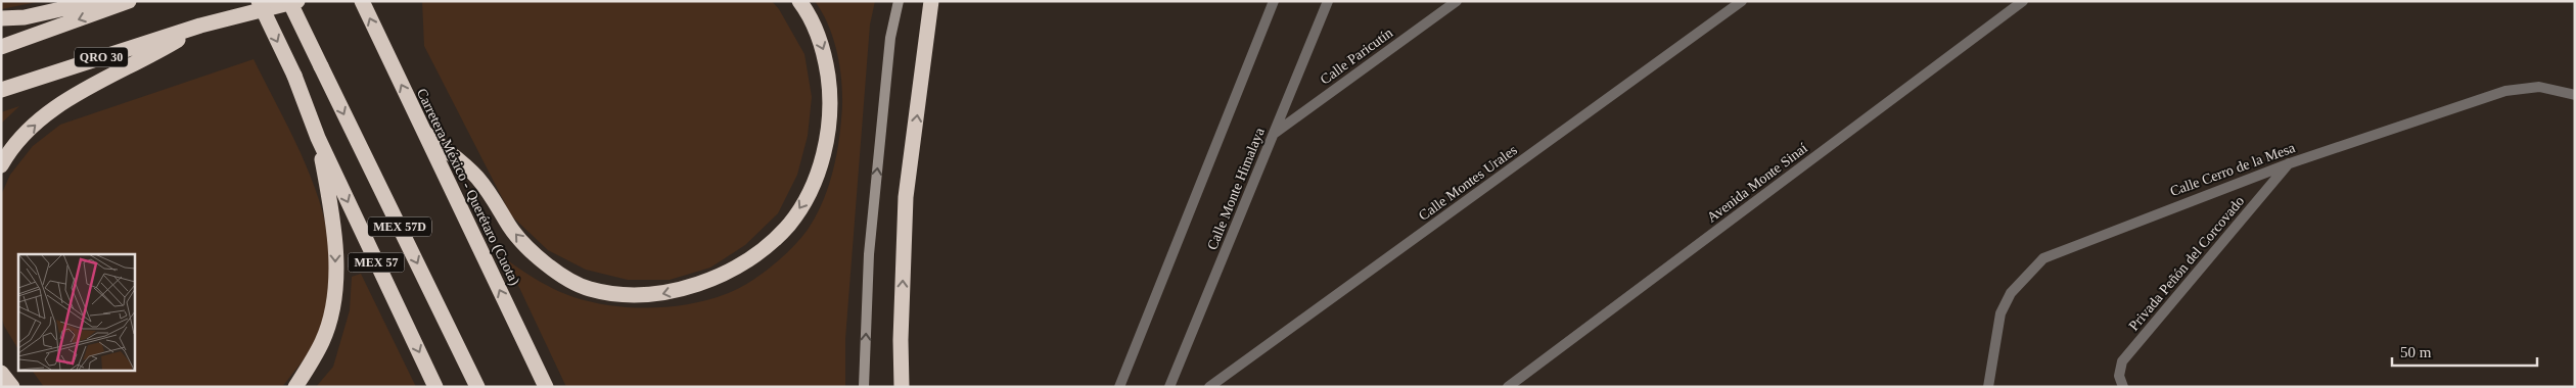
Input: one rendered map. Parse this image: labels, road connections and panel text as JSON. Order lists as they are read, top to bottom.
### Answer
{
  "streets": {
    "highway": [
      "QRO 30",
      "Carretera México - Querétaro (Cuota)",
      "MEX 57D",
      "MEX 57"
    ],
    "street": [
      "Calle Paricutín",
      "Calle Cerro de la Mesa",
      "Calle Montes Urales",
      "Avenida Monte Sinaí",
      "Calle Monte Himalaya",
      "Privada Peñón del Corcovado"
    ]
  },
  "crossings": [
    ["Calle Paricutín", "Calle Monte Himalaya"],
    ["Calle Cerro de la Mesa", "Privada Peñón del Corcovado"]
  ],
  "scale_bar": "50 m"
}
